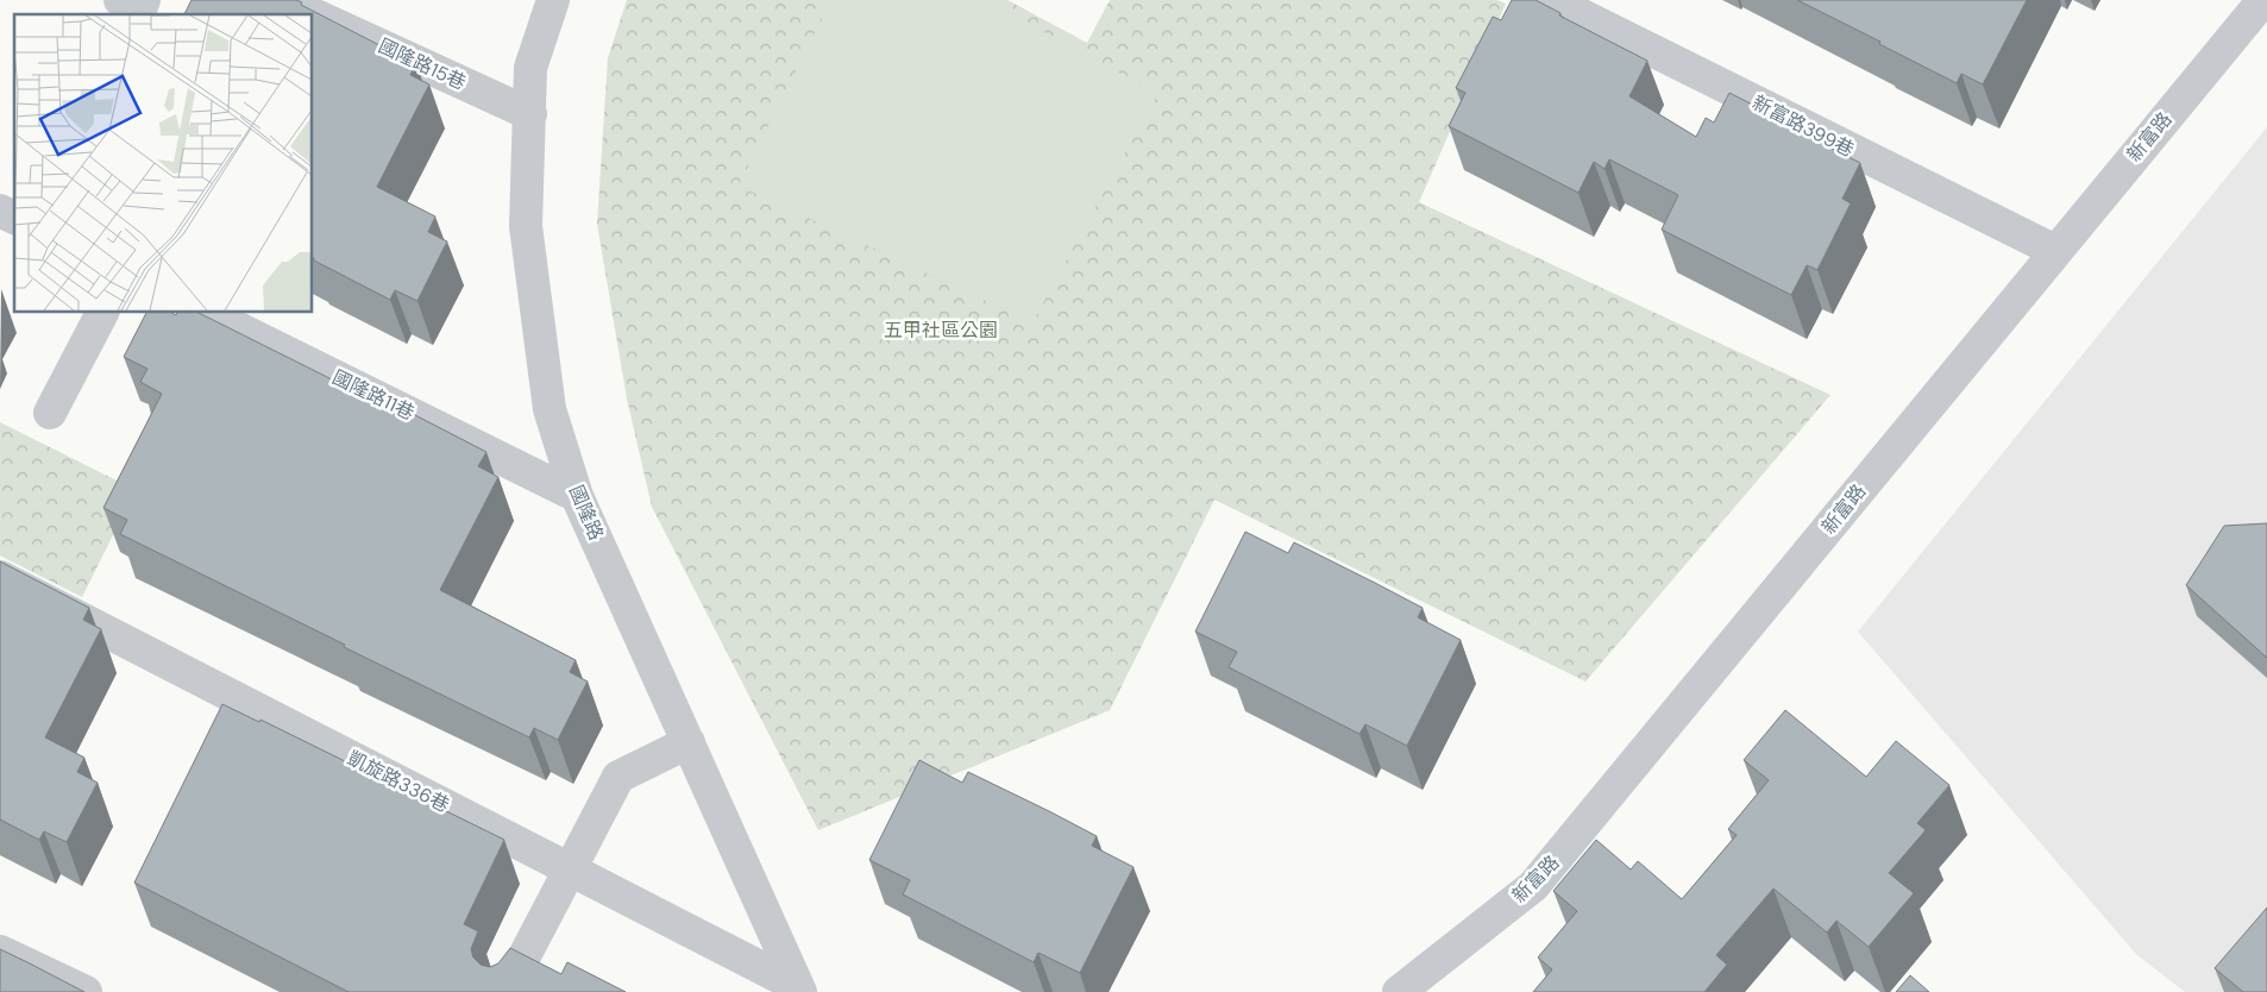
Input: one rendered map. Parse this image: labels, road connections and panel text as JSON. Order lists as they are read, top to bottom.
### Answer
{
  "streets": {
    "street": [
      "國隆路15巷",
      "新富路399巷",
      "新富路",
      "國隆路11巷",
      "國隆路",
      "凱旋路336巷"
    ]
  },
  "crossings": [
    ["國隆路15巷", "國隆路"],
    ["新富路399巷", "新富路"],
    ["國隆路11巷", "國隆路"],
    ["國隆路", "凱旋路336巷"]
  ],
  "parks": ["五甲社區公園"]
}
